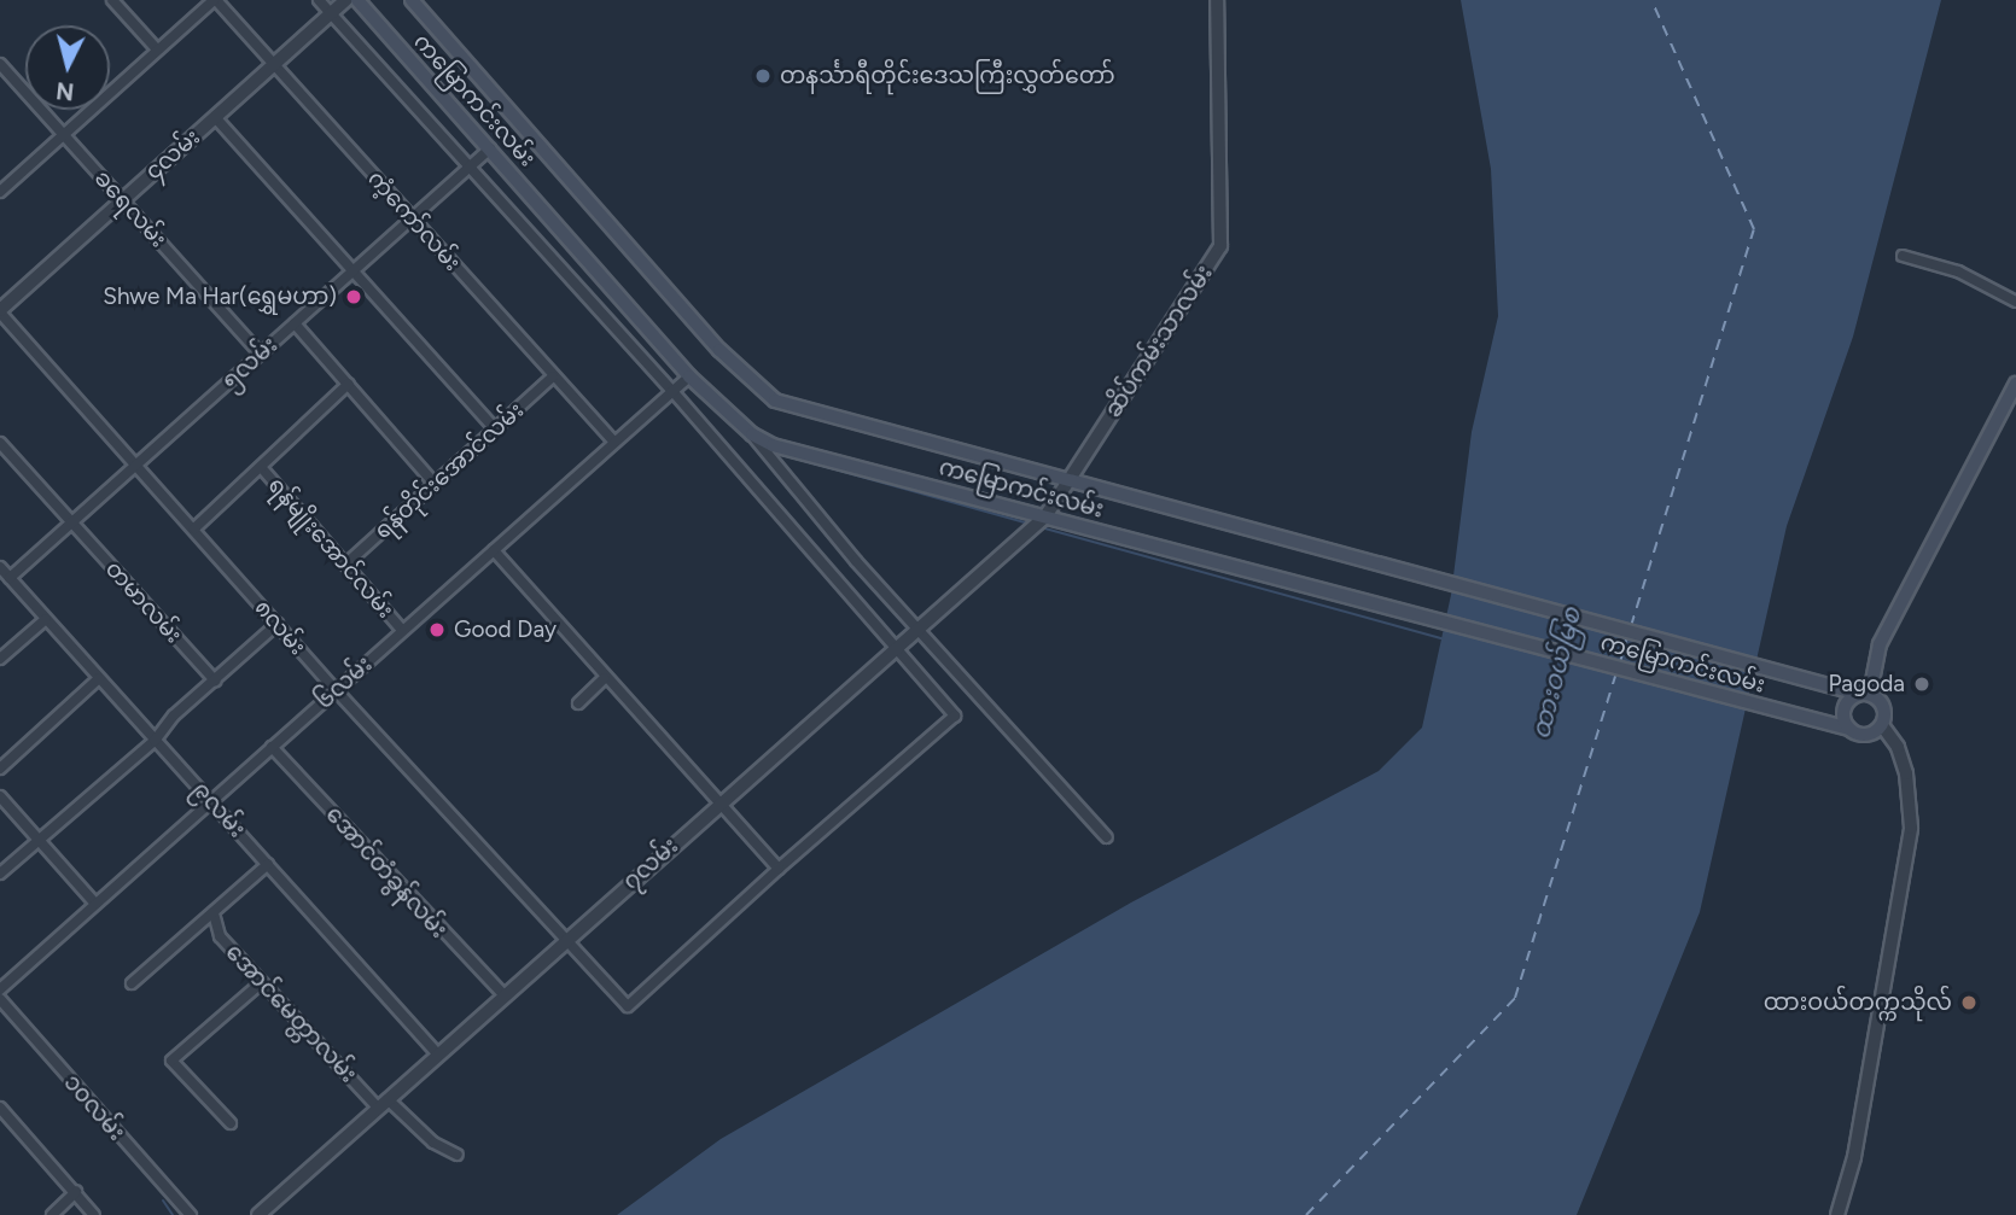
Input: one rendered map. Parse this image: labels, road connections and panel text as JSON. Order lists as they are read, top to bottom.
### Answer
{
  "streets": {
    "main road": ["ကမြောကင်းလမ်း"],
    "street": [
      "၄လမ်း",
      "ခရေလမ်း",
      "ကံ့ကော်လမ်း",
      "ဆိပ်ကမ်းသာလမ်း",
      "၅လမ်း",
      "ရန်တိုင်းအောင်လမ်း",
      "ရန်မျိုးအောင်လမ်း",
      "တမာလမ်း",
      "၈လမ်း",
      "၆လမ်း",
      "၉လမ်း",
      "၇လမ်း",
      "အောင်တံခွန်လမ်း",
      "အောင်မေတ္တာလမ်း",
      "၁၀လမ်း"
    ]
  },
  "crossings": [
    ["ကမြောကင်းလမ်း", "ဆိပ်ကမ်းသာလမ်း"],
    ["ကမြောကင်းလမ်း", "၅လမ်း"],
    ["ကမြောကင်းလမ်း", "၆လမ်း"],
    ["ကမြောကင်းလမ်း", "၇လမ်း"],
    ["၄လမ်း", "ခရေလမ်း"],
    ["၄လမ်း", "ကံ့ကော်လမ်း"],
    ["၄လမ်း", "၈လမ်း"],
    ["ခရေလမ်း", "၅လမ်း"],
    ["ကံ့ကော်လမ်း", "၅လမ်း"],
    ["ကံ့ကော်လမ်း", "ရန်တိုင်းအောင်လမ်း"],
    ["ကံ့ကော်လမ်း", "၆လမ်း"],
    ["ဆိပ်ကမ်းသာလမ်း", "၇လမ်း"],
    ["၅လမ်း", "တမာလမ်း"],
    ["၅လမ်း", "၈လမ်း"],
    ["၅လမ်း", "၉လမ်း"],
    ["ရန်တိုင်းအောင်လမ်း", "ရန်မျိုးအောင်လမ်း"],
    ["ရန်မျိုးအောင်လမ်း", "၆လမ်း"],
    ["၈လမ်း", "၆လမ်း"],
    ["၈လမ်း", "၇လမ်း"],
    ["၆လမ်း", "၉လမ်း"],
    ["၆လမ်း", "အောင်တံခွန်လမ်း"],
    ["၉လမ်း", "၇လမ်း"],
    ["၇လမ်း", "အောင်တံခွန်လမ်း"],
    ["၇လမ်း", "အောင်မေတ္တာလမ်း"]
  ],
  "water": ["ထားဝယ်မြစ"],
  "places": [
    "တနင်္သာရီတိုင်းဒေသကြီးလွှတ်တော်",
    "Shwe Ma Har(‌‌ရွှေမဟာ)",
    "Good Day",
    "Pagoda",
    "ထားဝယ်တက္ကသိုလ်"
  ],
  "north": "bottom"
}
